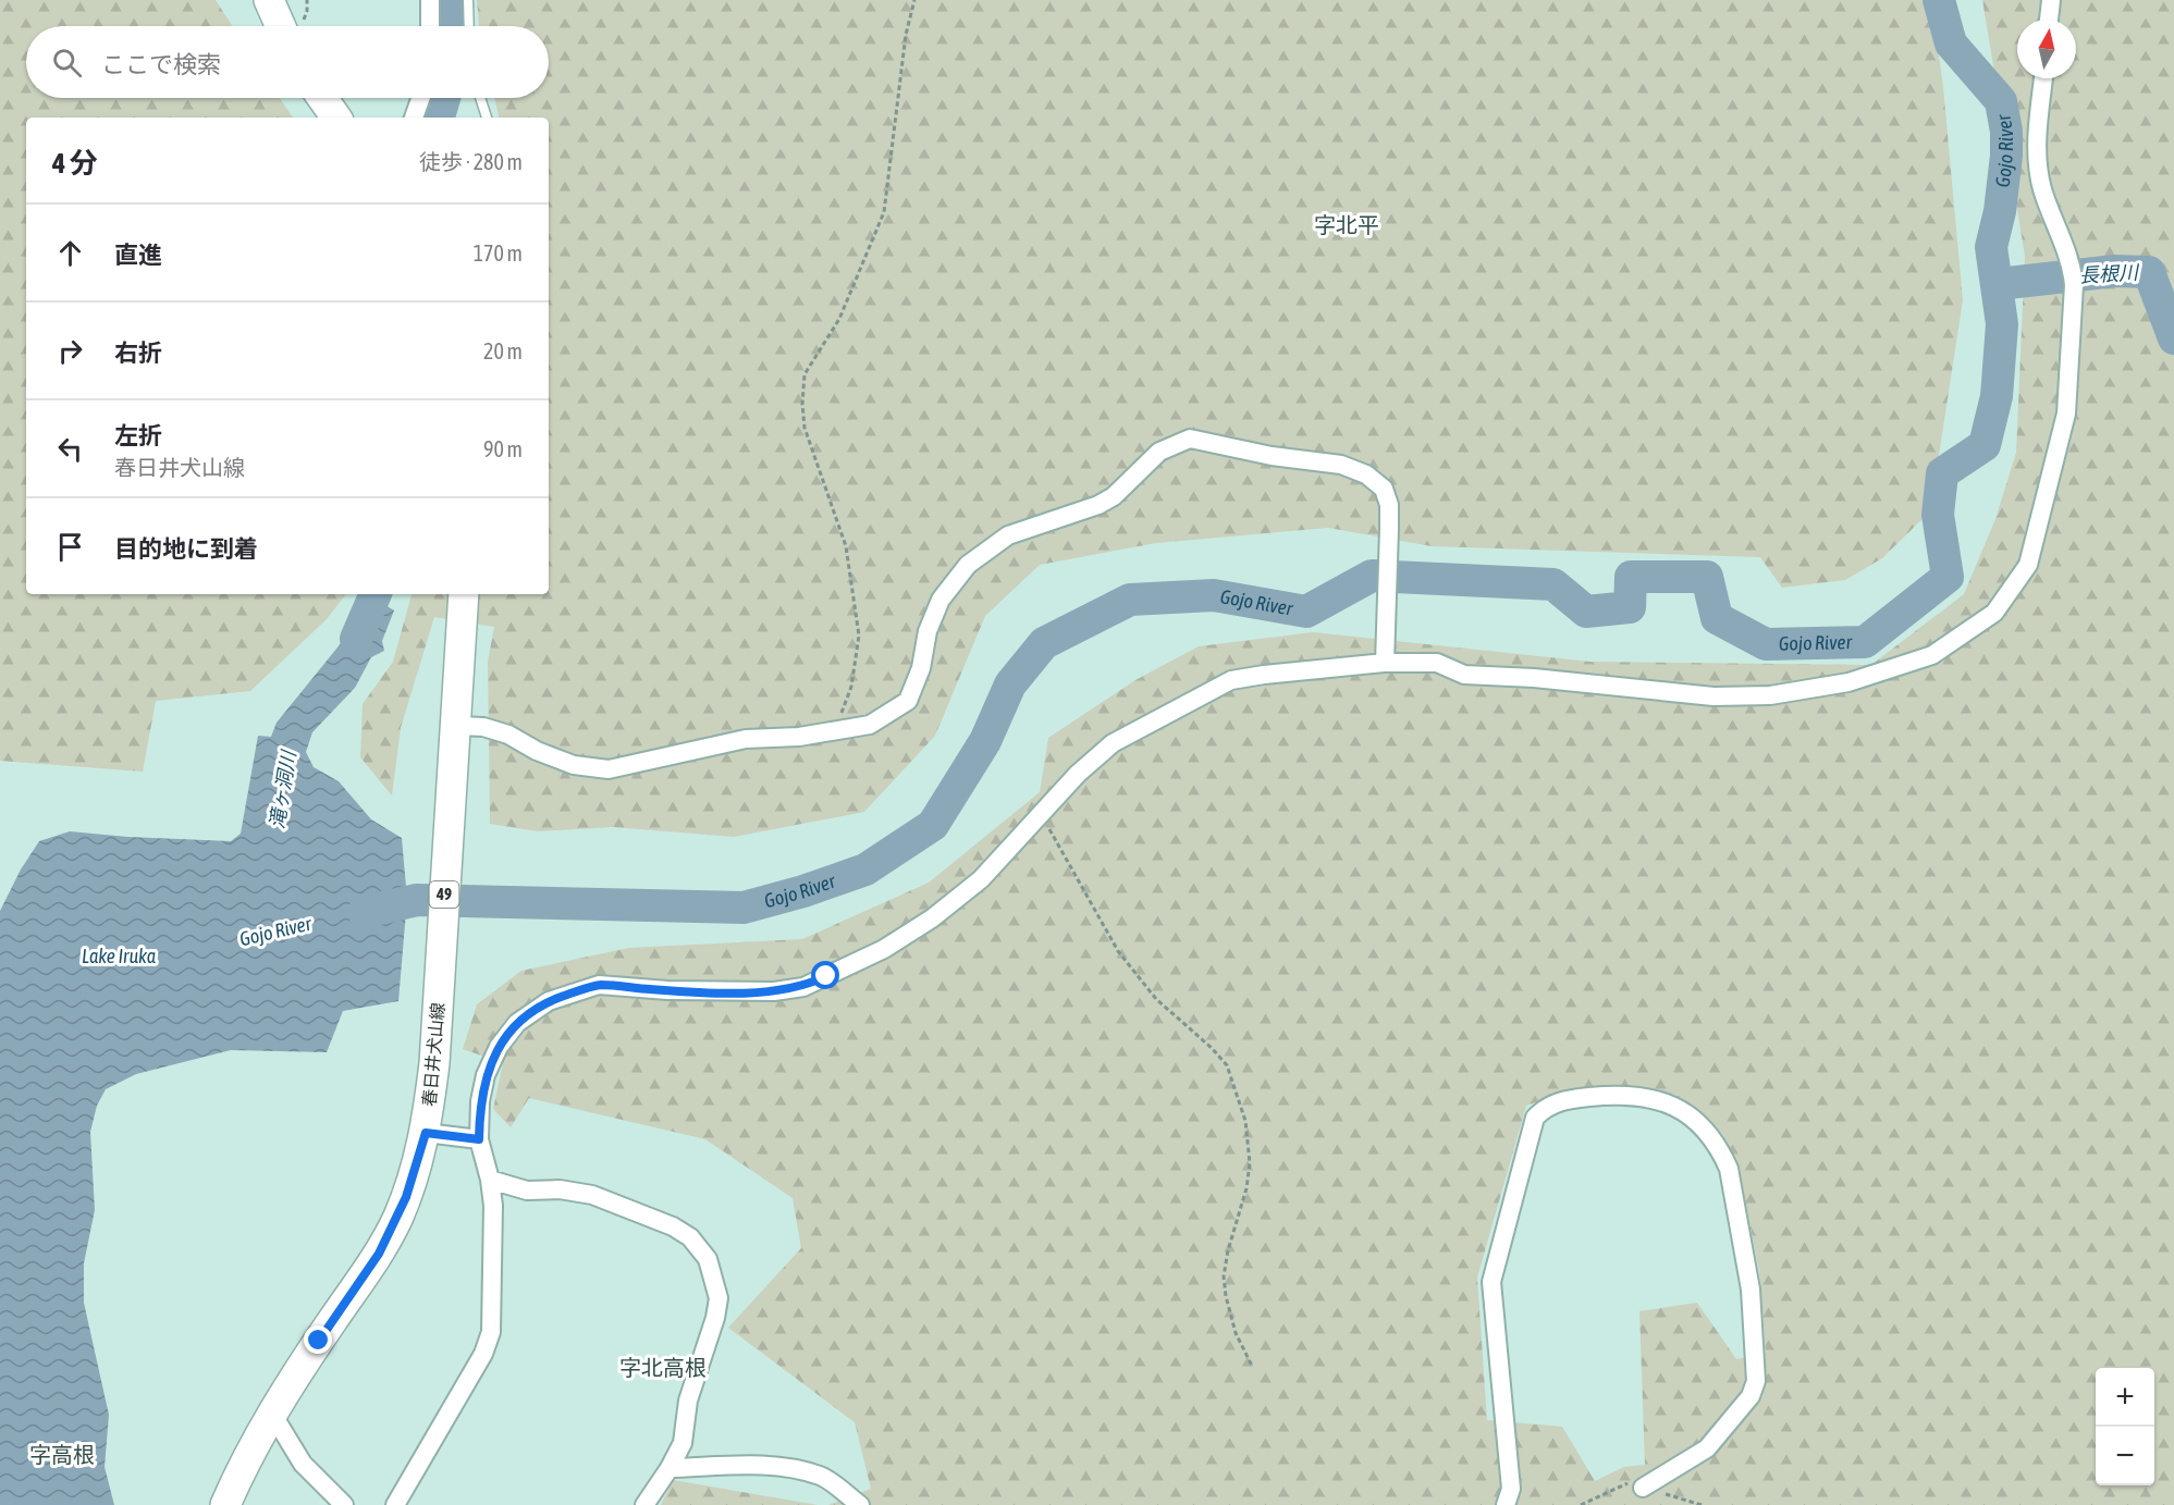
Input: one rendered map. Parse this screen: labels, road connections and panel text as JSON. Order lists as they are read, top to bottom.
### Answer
{
  "streets": {
    "main road": ["49", "春日井犬山線"]
  },
  "districts": ["字北平", "字北高根", "字高根"],
  "water": [
    "Gojo River",
    "長根川",
    "滝ヶ洞川",
    "Lake Iruka"
  ],
  "north": "top",
  "page": {
    "search": "ここで検索",
    "heading": ["4 分", "徒歩 · 280 m"],
    "list": [
      ["直進", "170 m"],
      ["右折", "20 m"],
      ["左折", "春日井犬山線", "90 m"],
      "目的地に到着"
    ],
    "map_buttons": ["+", "−"]
  }
}
